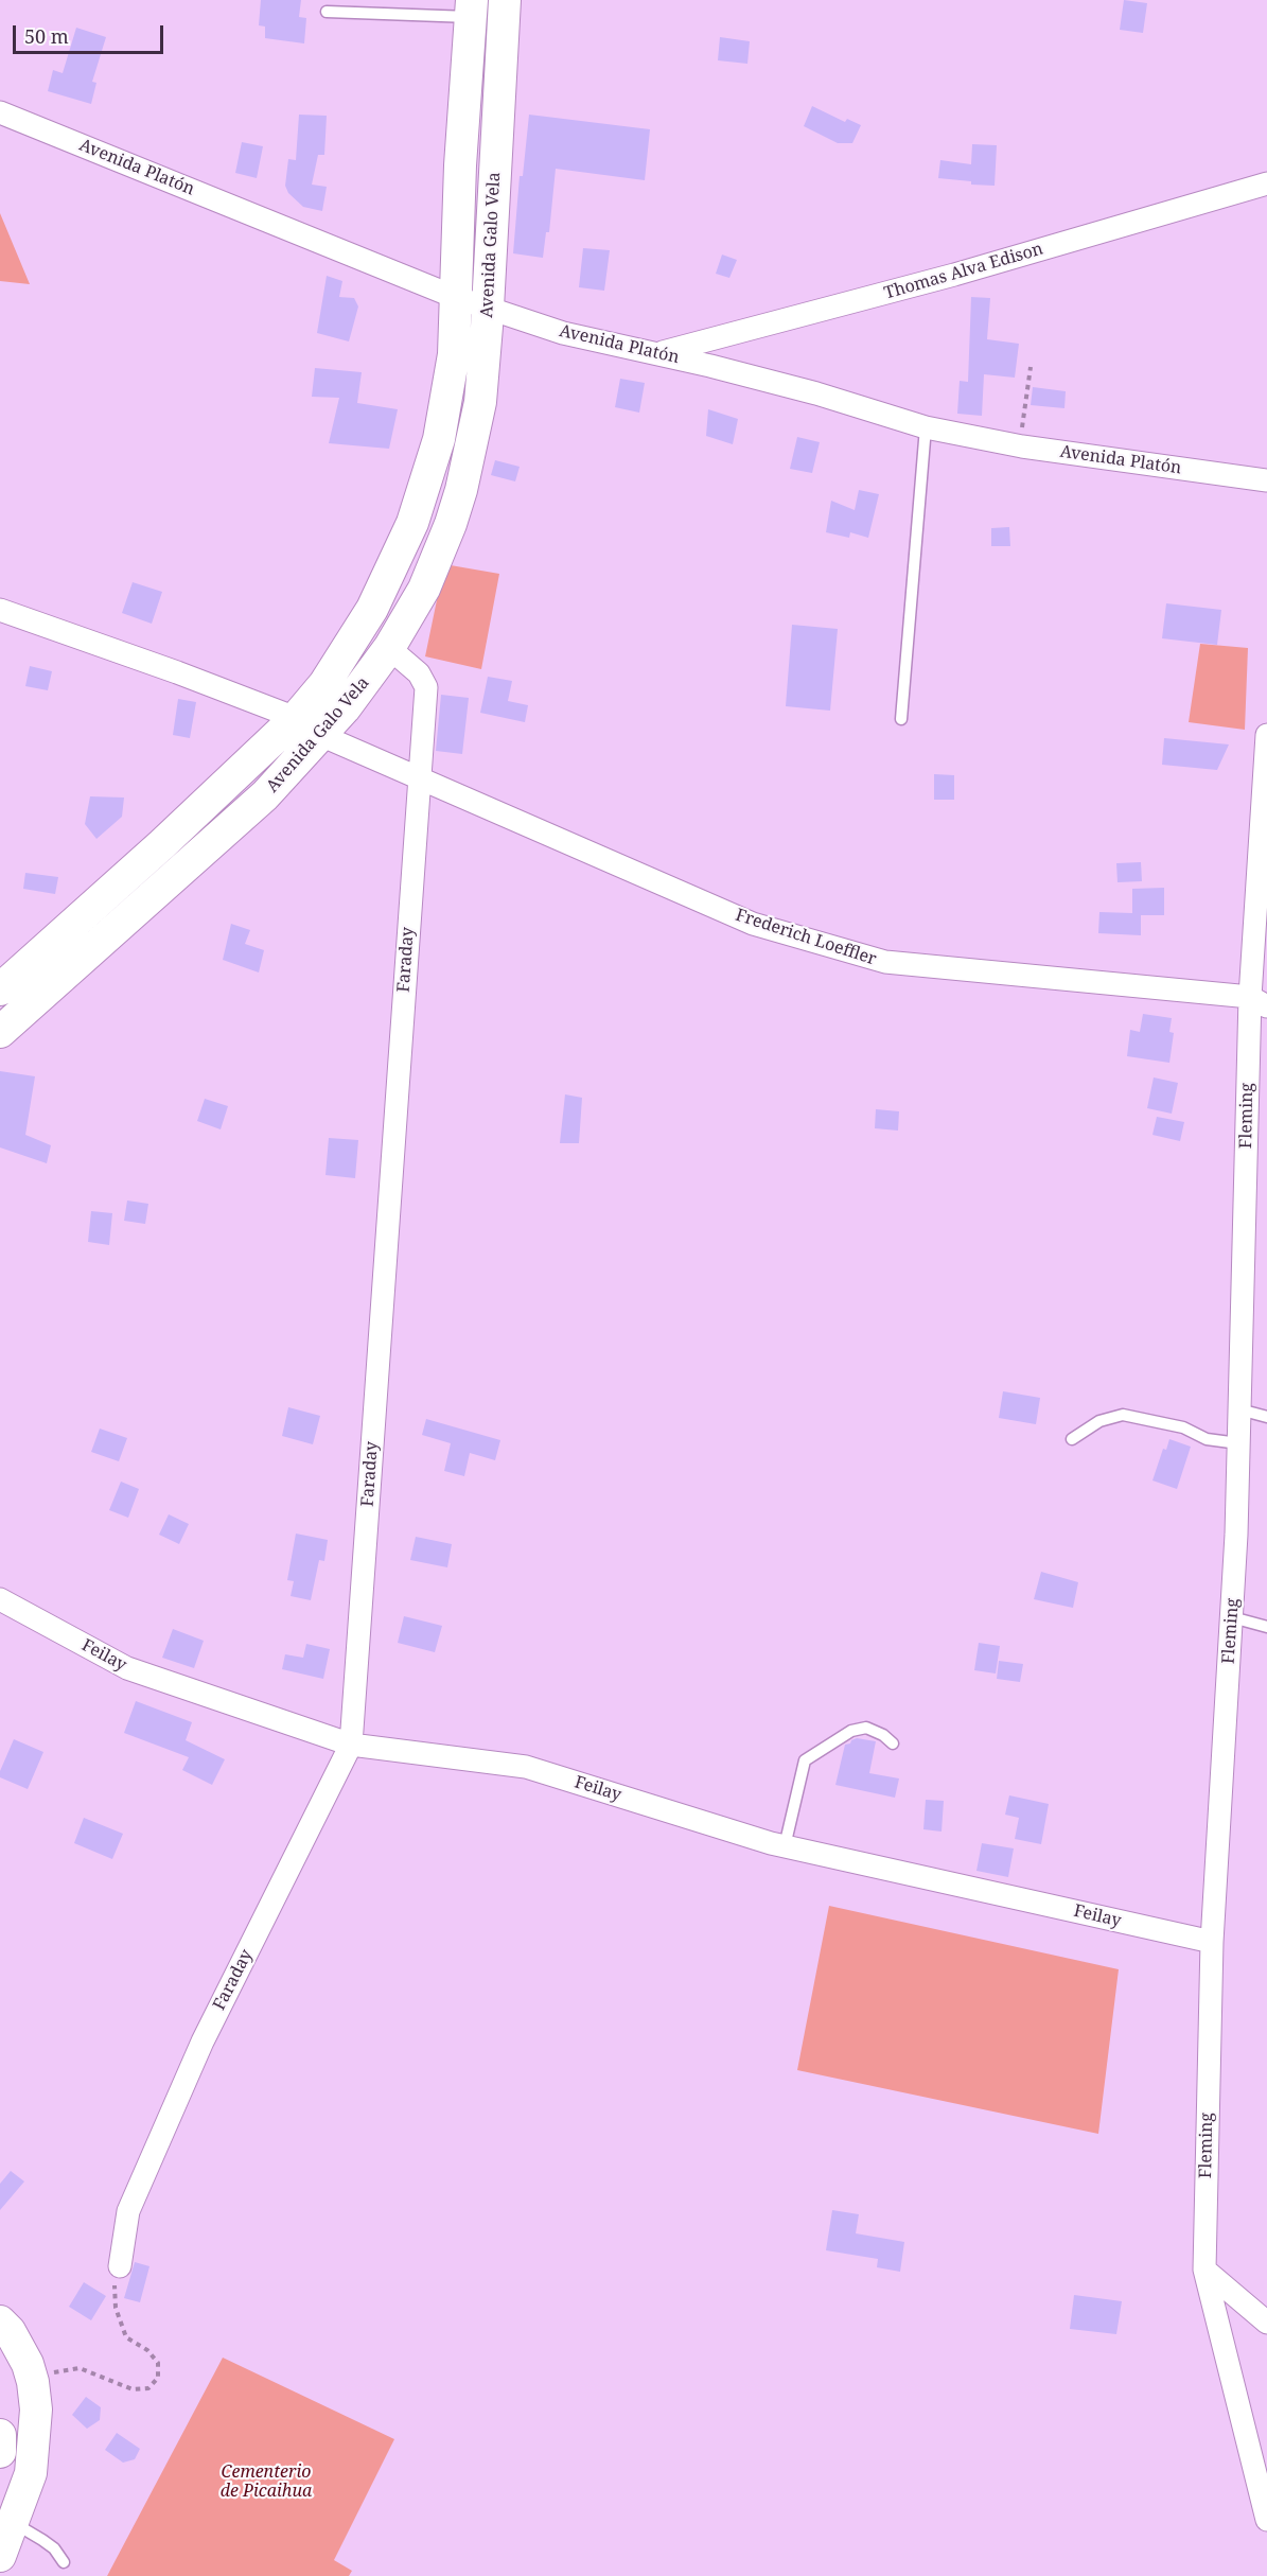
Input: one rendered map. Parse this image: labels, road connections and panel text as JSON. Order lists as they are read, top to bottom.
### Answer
{
  "streets": {
    "main road": ["Avenida Galo Vela"],
    "street": [
      "Avenida Platón",
      "Thomas Alva Edison",
      "Frederich Loeffler",
      "Faraday",
      "Fleming",
      "Feilay"
    ]
  },
  "crossings": [
    ["Avenida Platón", "Avenida Galo Vela"],
    ["Avenida Platón", "Thomas Alva Edison"],
    ["Avenida Galo Vela", "Frederich Loeffler"],
    ["Avenida Galo Vela", "Faraday"],
    ["Frederich Loeffler", "Faraday"],
    ["Frederich Loeffler", "Fleming"],
    ["Faraday", "Feilay"],
    ["Fleming", "Feilay"]
  ],
  "parks": ["Cementerio de Picaihua"],
  "scale_bar": "50 m"
}
